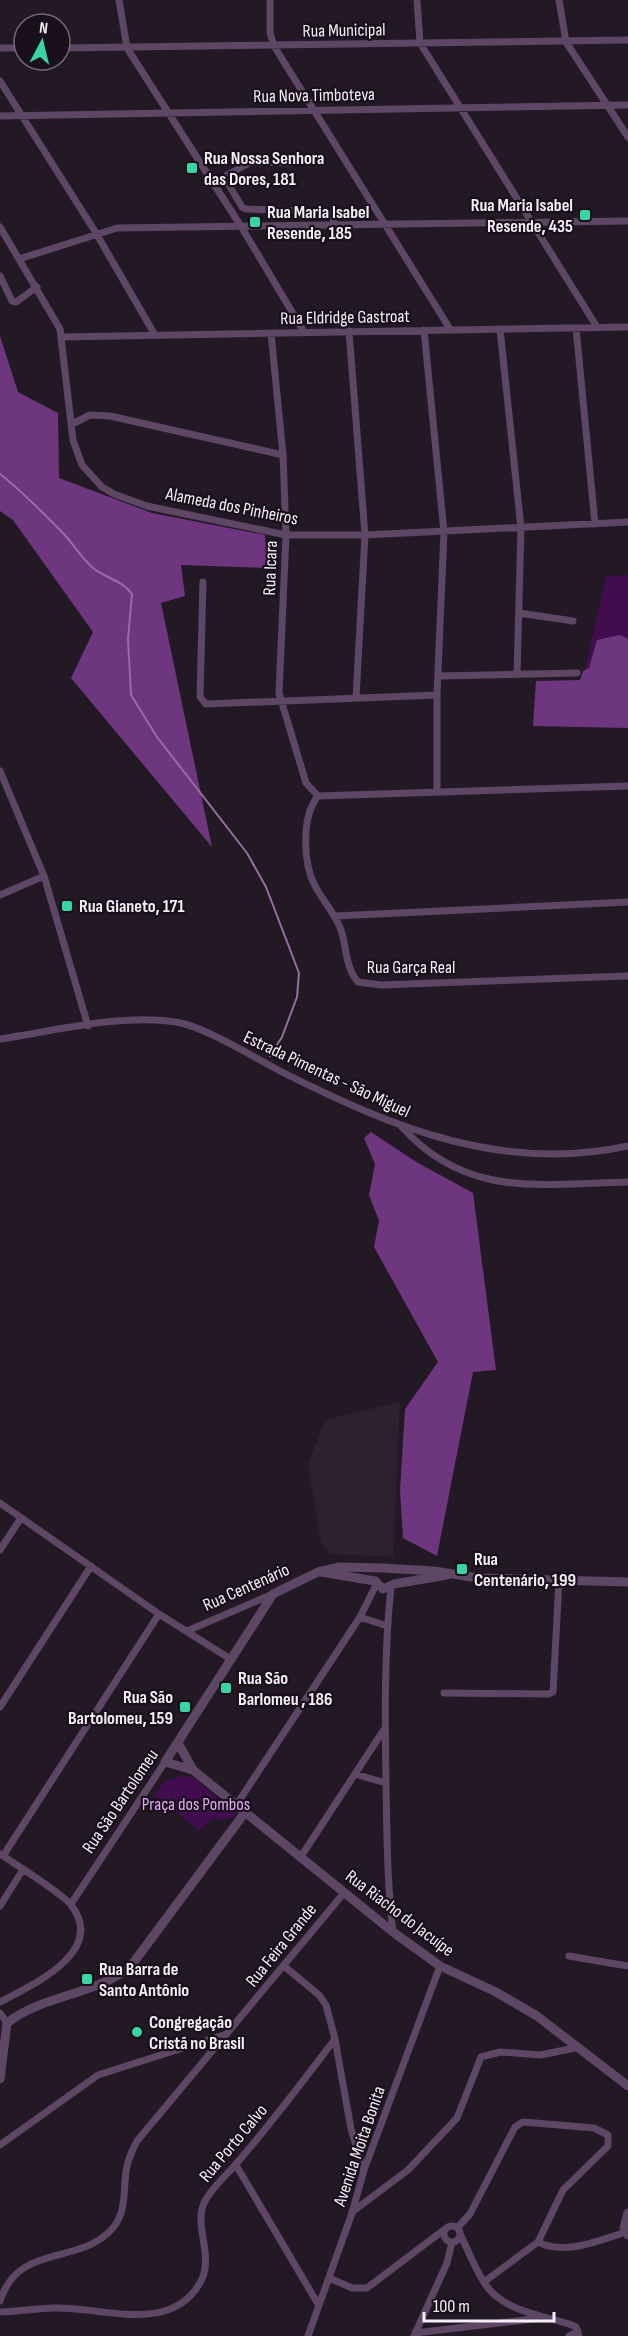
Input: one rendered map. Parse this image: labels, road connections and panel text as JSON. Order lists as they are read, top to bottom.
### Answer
{
  "streets": {
    "street": [
      "Rua Municipal",
      "Rua Nova Timboteva",
      "Rua Eldridge Gastroat",
      "Alameda dos Pinheiros",
      "Rua Icara",
      "Rua Garça Real",
      "Estrada Pimentas - São Miguel",
      "Rua Centenário",
      "Rua São Bartolomeu",
      "Rua Riacho do Jacuípe",
      "Rua Feira Grande",
      "Rua Porto Calvo",
      "Avenida Moita Bonita"
    ]
  },
  "crossings": [
    ["Rua Eldridge Gastroat", "Alameda dos Pinheiros"],
    ["Rua Eldridge Gastroat", "Rua Icara"],
    ["Alameda dos Pinheiros", "Rua Icara"],
    ["Rua Icara", "Rua Garça Real"],
    ["Rua Centenário", "Rua São Bartolomeu"],
    ["Rua São Bartolomeu", "Rua Riacho do Jacuípe"],
    ["Rua Riacho do Jacuípe", "Rua Feira Grande"],
    ["Rua Riacho do Jacuípe", "Avenida Moita Bonita"]
  ],
  "parks": ["Praça dos Pombos"],
  "places": {
    "transit": [
      "Rua Nossa Senhora das Dores, 181",
      "Rua Maria Isabel Resende, 435",
      "Rua Maria Isabel Resende, 185",
      "Rua Gianeto, 171",
      "Rua Centenário, 199",
      "Rua São Barlomeu , 186",
      "Rua São Bartolomeu, 159",
      "Rua Barra de Santo Antônio"
    ],
    "other": ["Congregação Cristã no Brasil"]
  },
  "scale_bar": "100 m",
  "north": "top"
}
